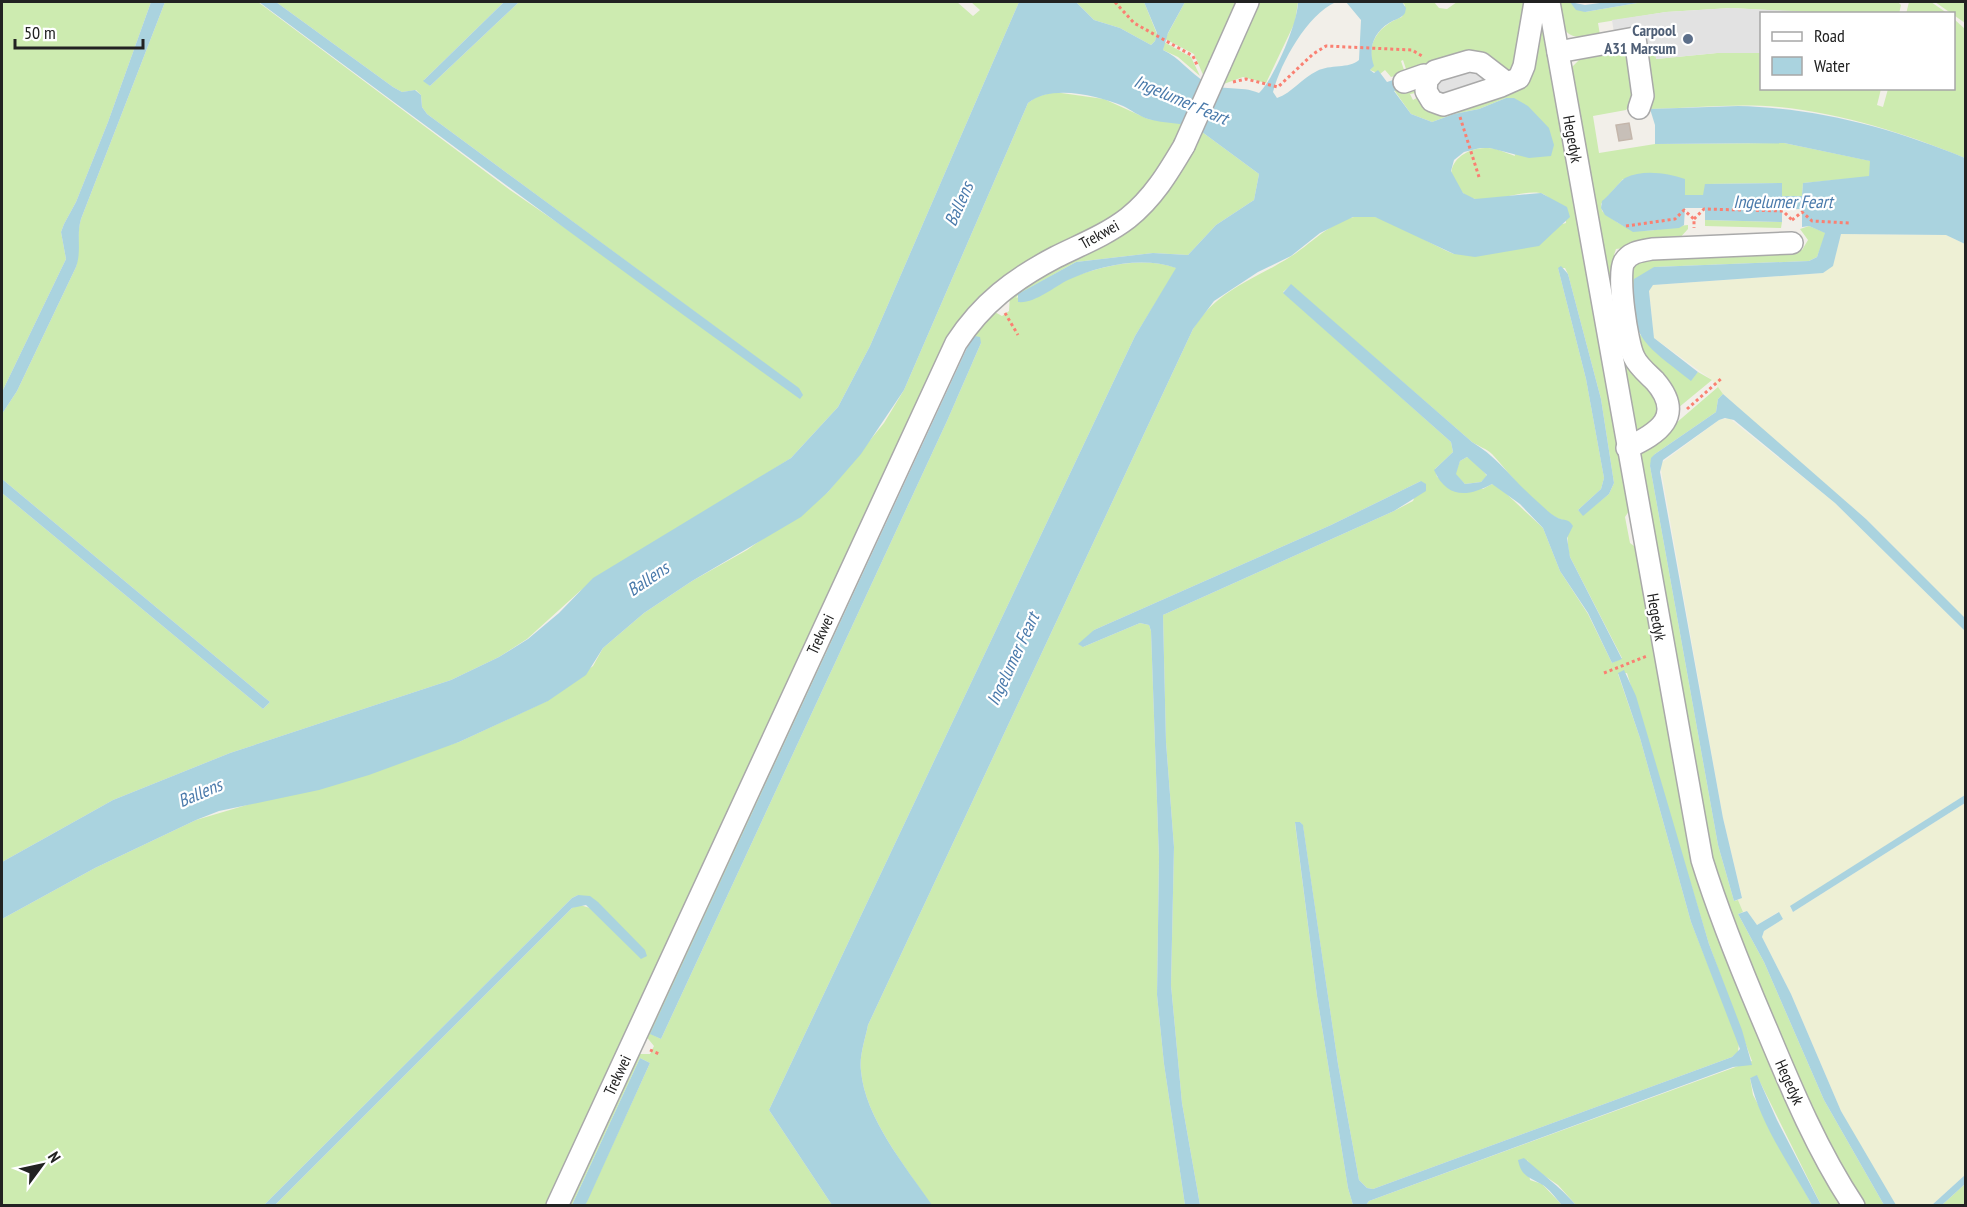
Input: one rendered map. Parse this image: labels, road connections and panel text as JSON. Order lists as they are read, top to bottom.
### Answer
{
  "streets": {
    "street": ["Hegedyk", "Trekwei"]
  },
  "water": ["Ingelumer Feart", "Ballens"],
  "places": ["Carpool A31 Marsum"],
  "legend": ["Road", "Water"],
  "scale_bar": "50 m",
  "north": "top right"
}
